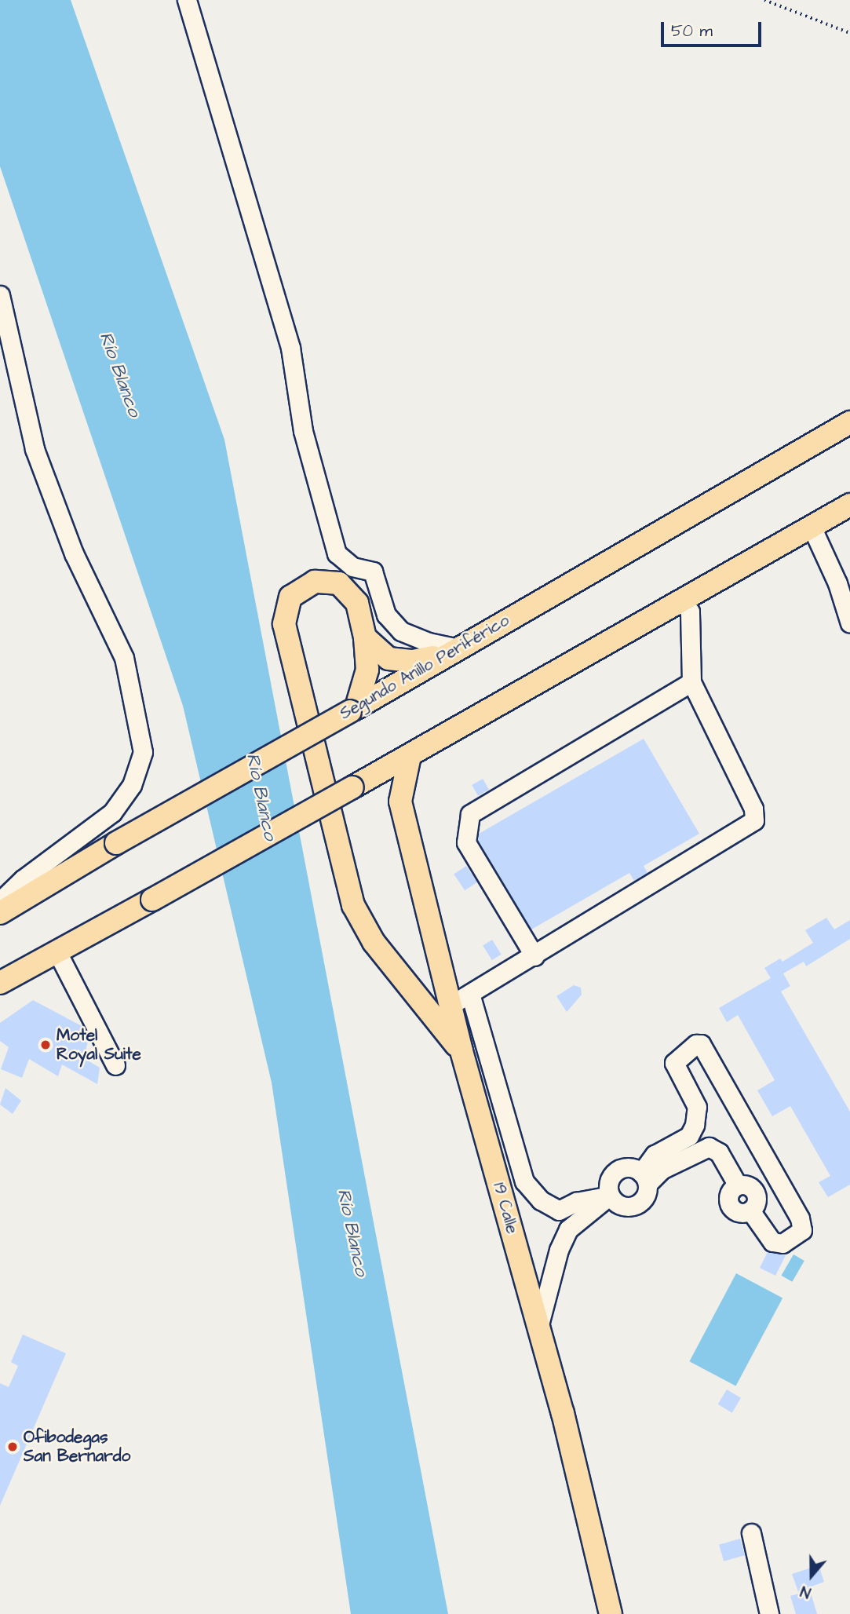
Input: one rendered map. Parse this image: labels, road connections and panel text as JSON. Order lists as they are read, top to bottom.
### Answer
{
  "streets": {
    "main road": ["Segundo Anillo Periférico", "19 Calle"]
  },
  "water": ["Río Blanco"],
  "places": ["Motel Royal Suite", "Ofibodegas San Bernardo"],
  "scale_bar": "50 m",
  "north": "bottom"
}
